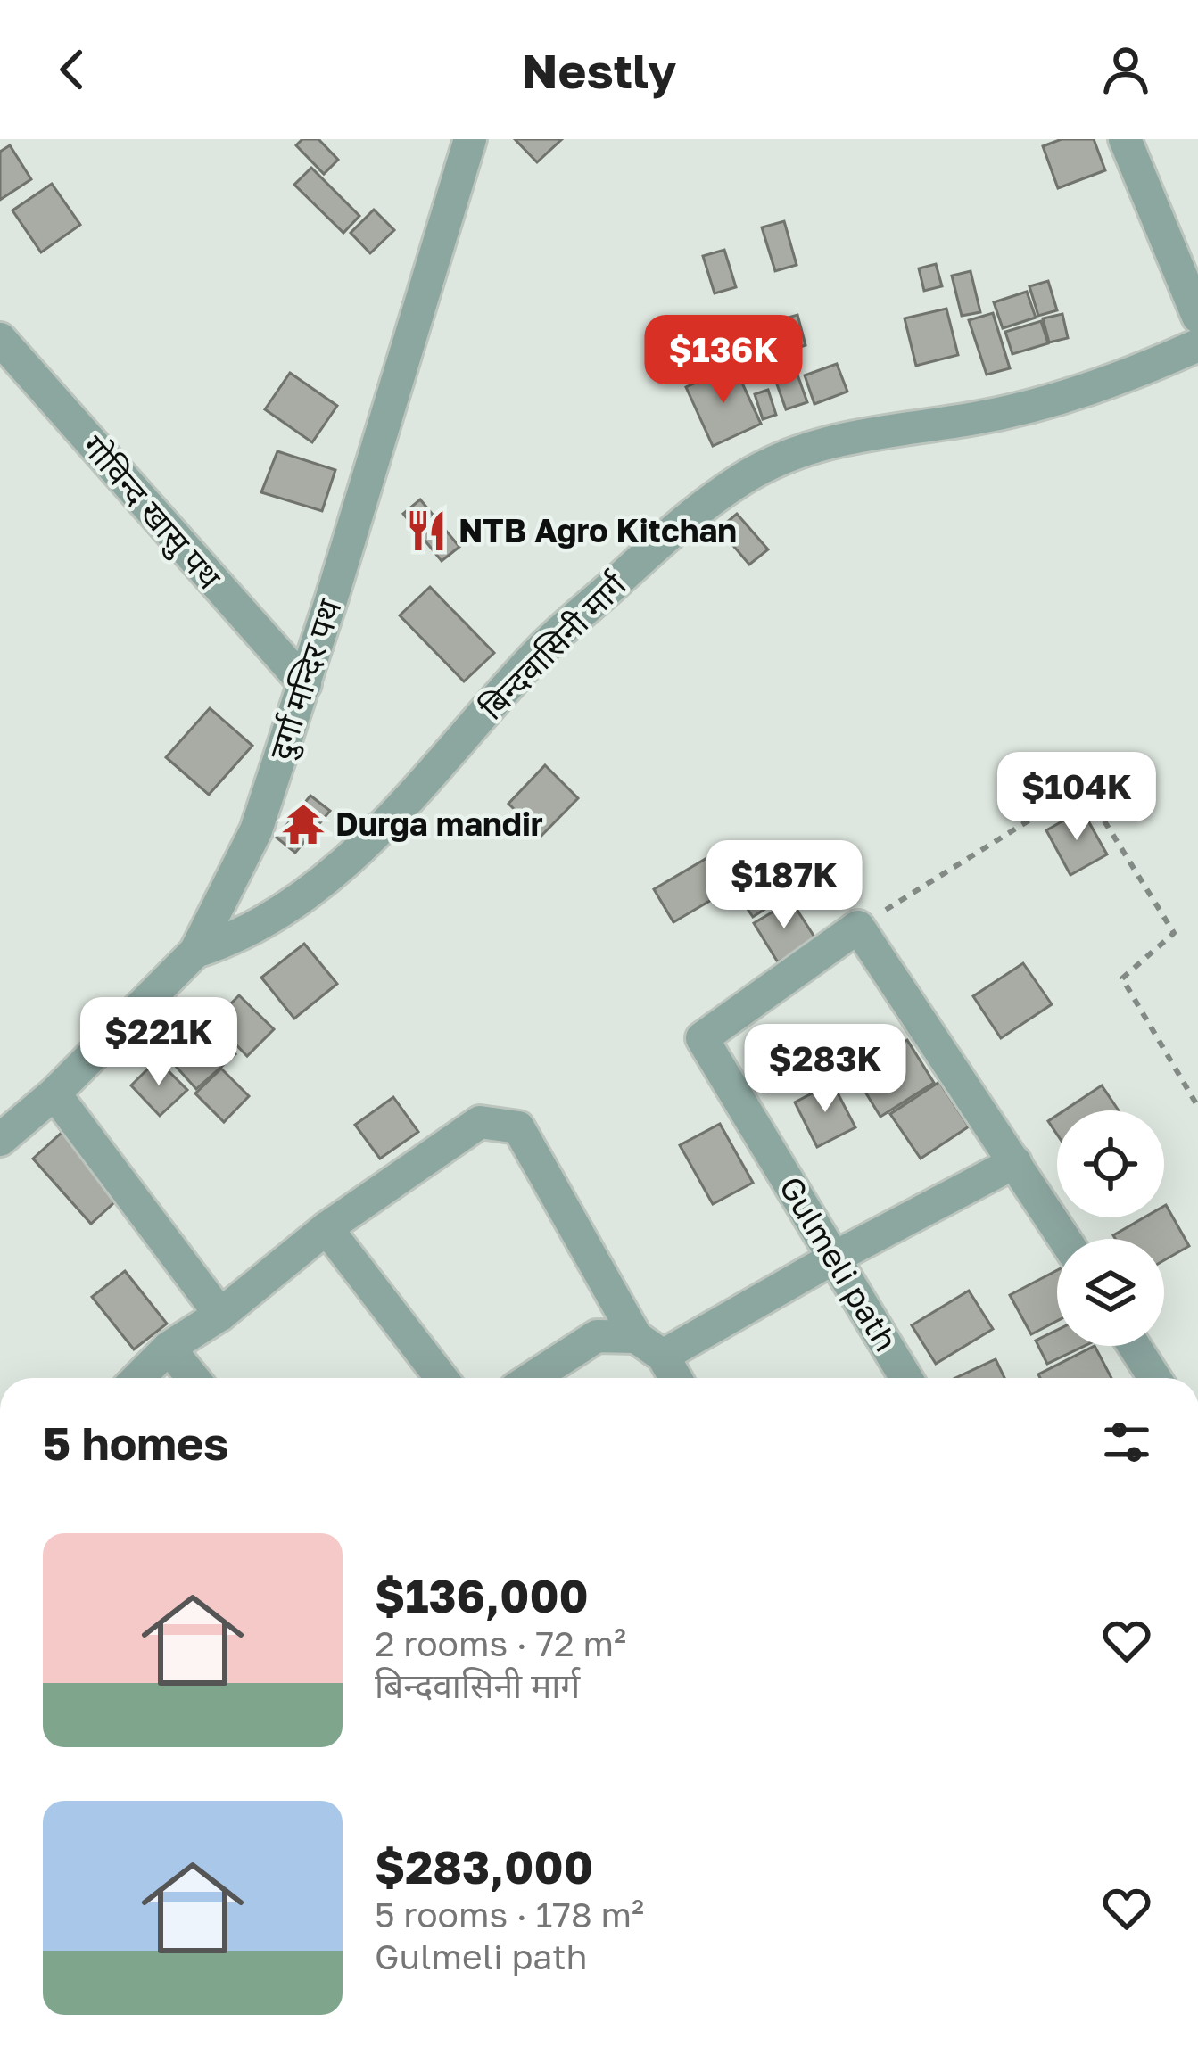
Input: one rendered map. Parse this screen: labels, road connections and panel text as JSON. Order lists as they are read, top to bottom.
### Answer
{
  "streets": {
    "street": [
      "गोविन्द खासु पथ",
      "बिन्दवासिनी मार्ग",
      "दुर्गा मन्दिर पथ",
      "Gulmeli path"
    ]
  },
  "crossings": [
    ["गोविन्द खासु पथ", "दुर्गा मन्दिर पथ"],
    ["बिन्दवासिनी मार्ग", "दुर्गा मन्दिर पथ"]
  ],
  "places": {
    "restaurant": ["NTB Agro Kitchan"],
    "temple": ["Durga mandir"]
  },
  "page": {
    "header": "Nestly",
    "price": [
      "$136K",
      "$104K",
      "$187K",
      "$221K",
      "$283K"
    ],
    "heading": "5 homes",
    "list": [
      {
        "name": "$136,000",
        "note": "2 rooms · 72 m² · बिन्दवासिनी मार्ग"
      },
      {
        "name": "$283,000",
        "note": "5 rooms · 178 m² · Gulmeli path"
      }
    ]
  }
}
